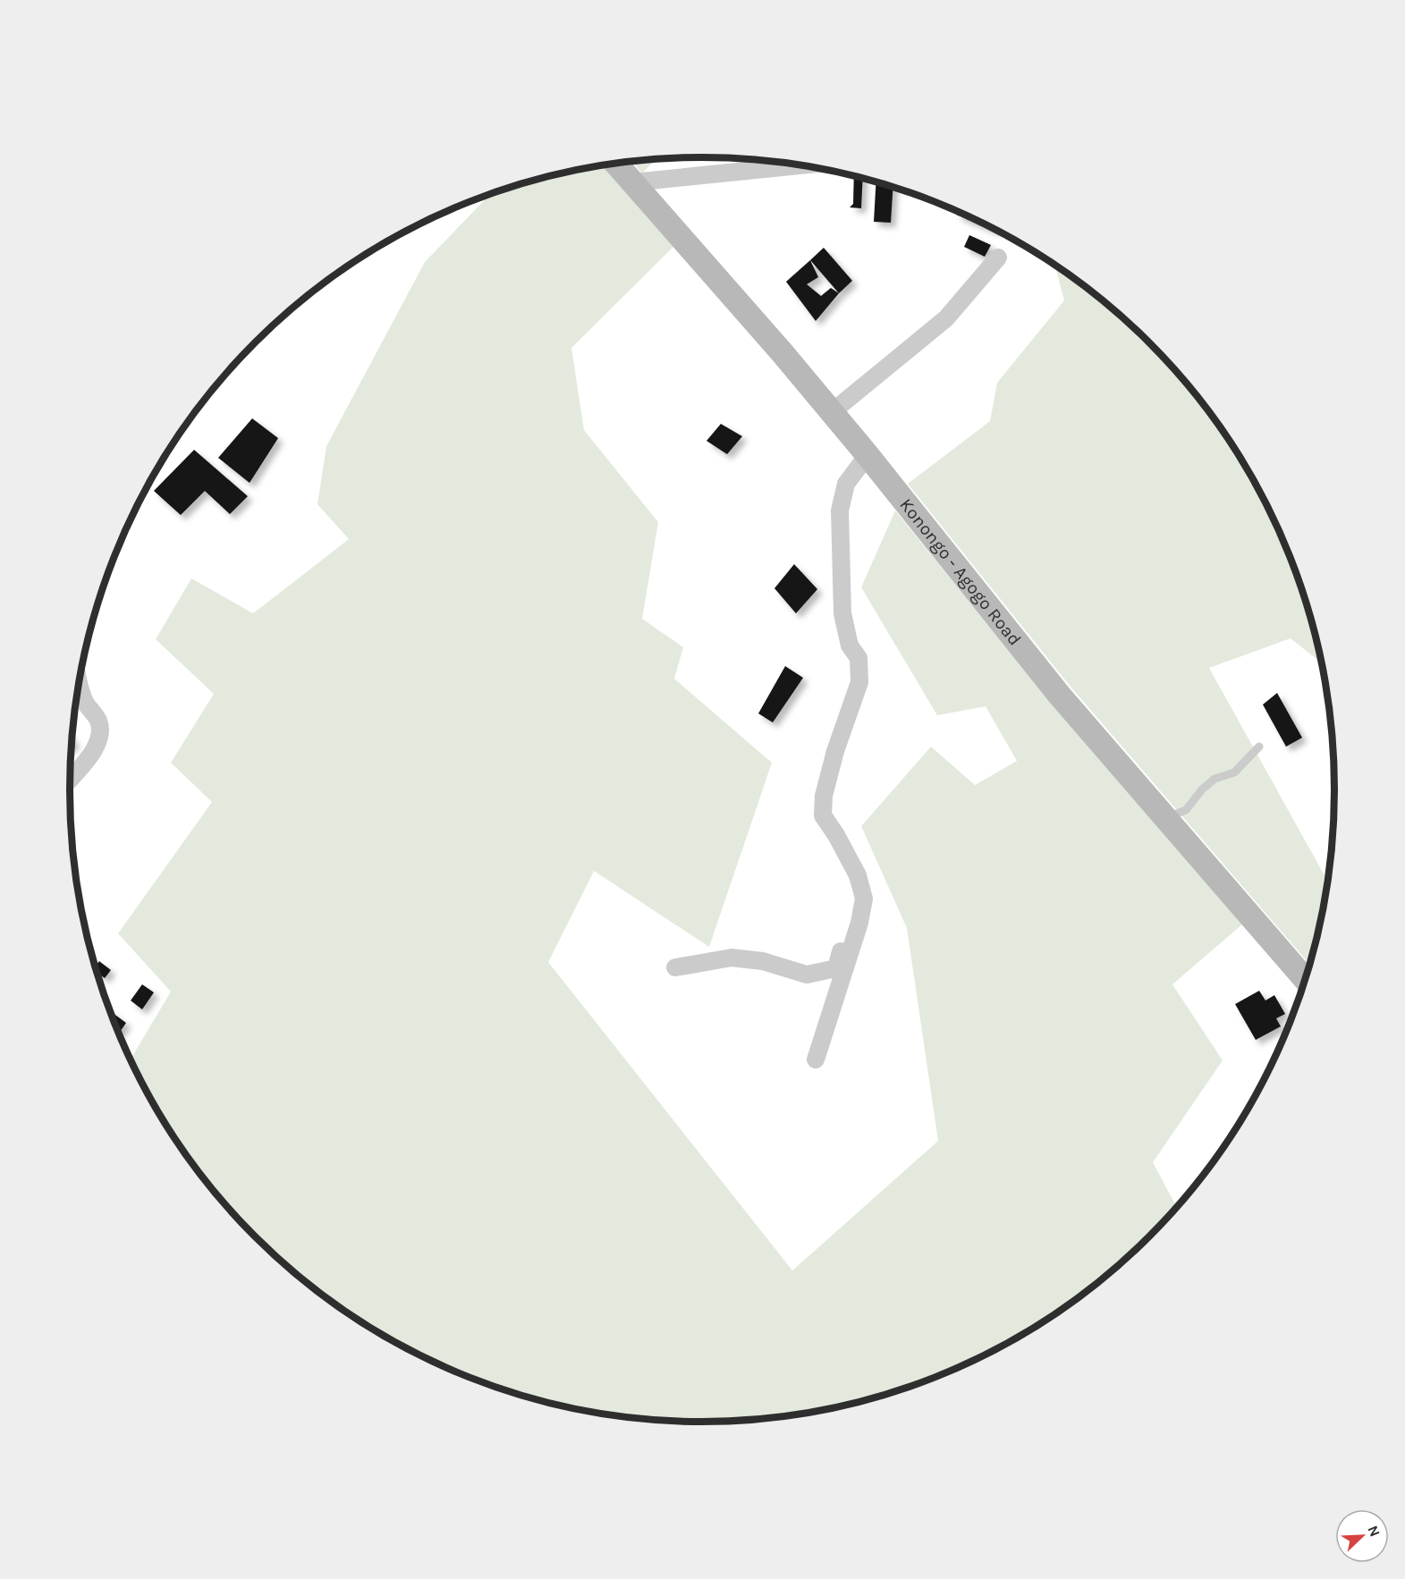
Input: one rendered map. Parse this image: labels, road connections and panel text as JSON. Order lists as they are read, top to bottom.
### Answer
{
  "streets": {
    "main road": ["Konongo - Agogo Road"]
  },
  "north": "top right"
}
